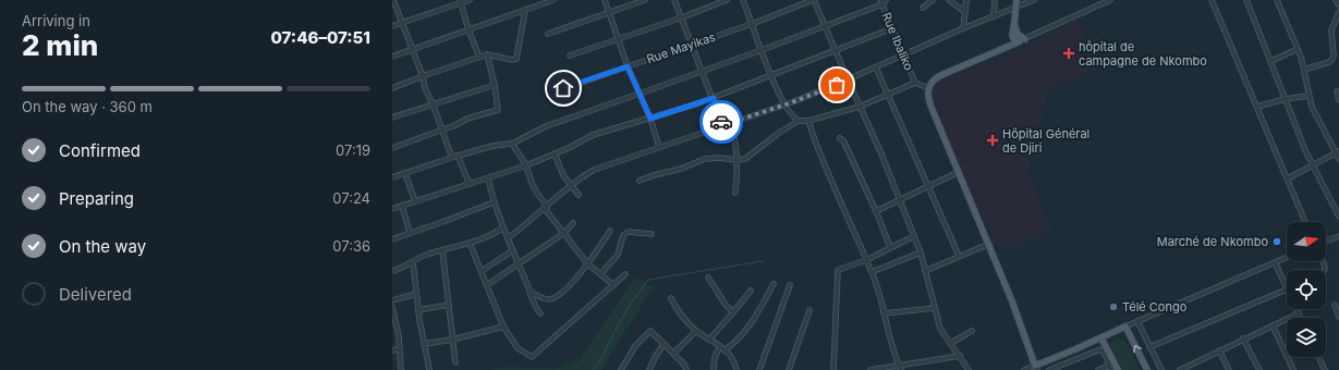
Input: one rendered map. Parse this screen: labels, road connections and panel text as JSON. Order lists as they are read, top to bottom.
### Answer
{
  "streets": {
    "street": ["Rue Ibaliko", "Rue Mayikas"]
  },
  "places": {
    "health": ["hôpital de campagne de Nkombo", "Hôpital Général de Djiri"],
    "other": ["Marché de Nkombo", "Télé Congo"]
  },
  "north": "right",
  "page": {
    "heading": ["2 min", "Arriving in", "07:46–07:51"],
    "bar": "On the way · 360 m",
    "list": [
      ["Confirmed", "07:19"],
      ["Preparing", "07:24"],
      ["On the way", "07:36"],
      "Delivered"
    ]
  }
}
